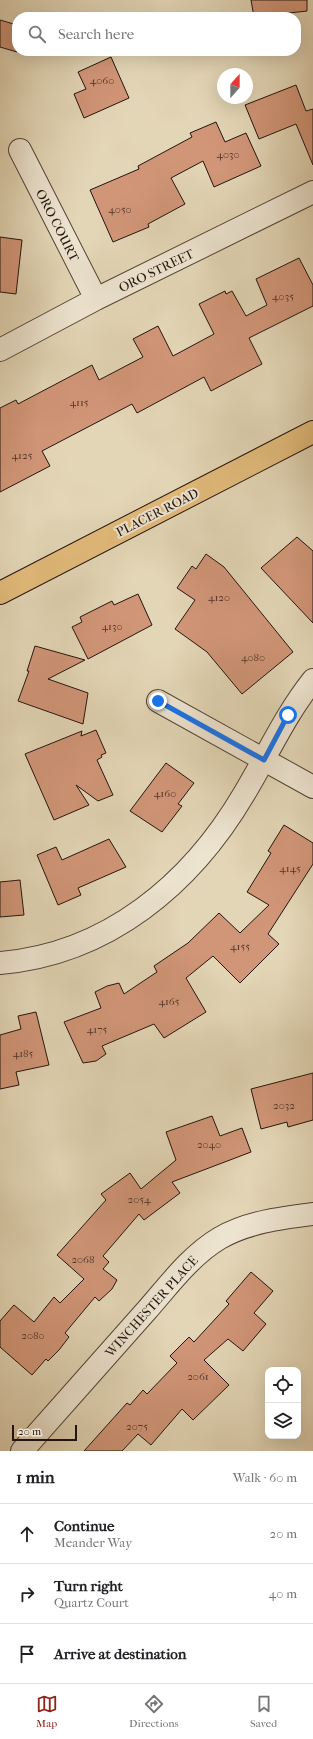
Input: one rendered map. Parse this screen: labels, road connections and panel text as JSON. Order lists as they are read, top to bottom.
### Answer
{
  "streets": {
    "main road": ["PLACER ROAD"],
    "street": ["ORO COURT", "ORO STREET", "WINCHESTER PLACE"]
  },
  "crossings": [
    ["ORO COURT", "ORO STREET"]
  ],
  "house_numbers": [
    "4060",
    "4030",
    "4050",
    "4035",
    "4115",
    "4125",
    "4120",
    "4130",
    "4080",
    "4160",
    "4145",
    "4155",
    "4165",
    "4175",
    "4185",
    "2032",
    "2040",
    "2054",
    "2068",
    "2080",
    "2061",
    "2075"
  ],
  "scale_bar": "20 m",
  "north": "top",
  "page": {
    "search": "Search here",
    "scale": "20 m",
    "heading": ["1 min", "Walk · 60 m"],
    "list": [
      ["Continue", "Meander Way", "20 m"],
      ["Turn right", "Quartz Court", "40 m"],
      "Arrive at destination"
    ],
    "nav": ["Map", "Directions", "Saved"]
  }
}
